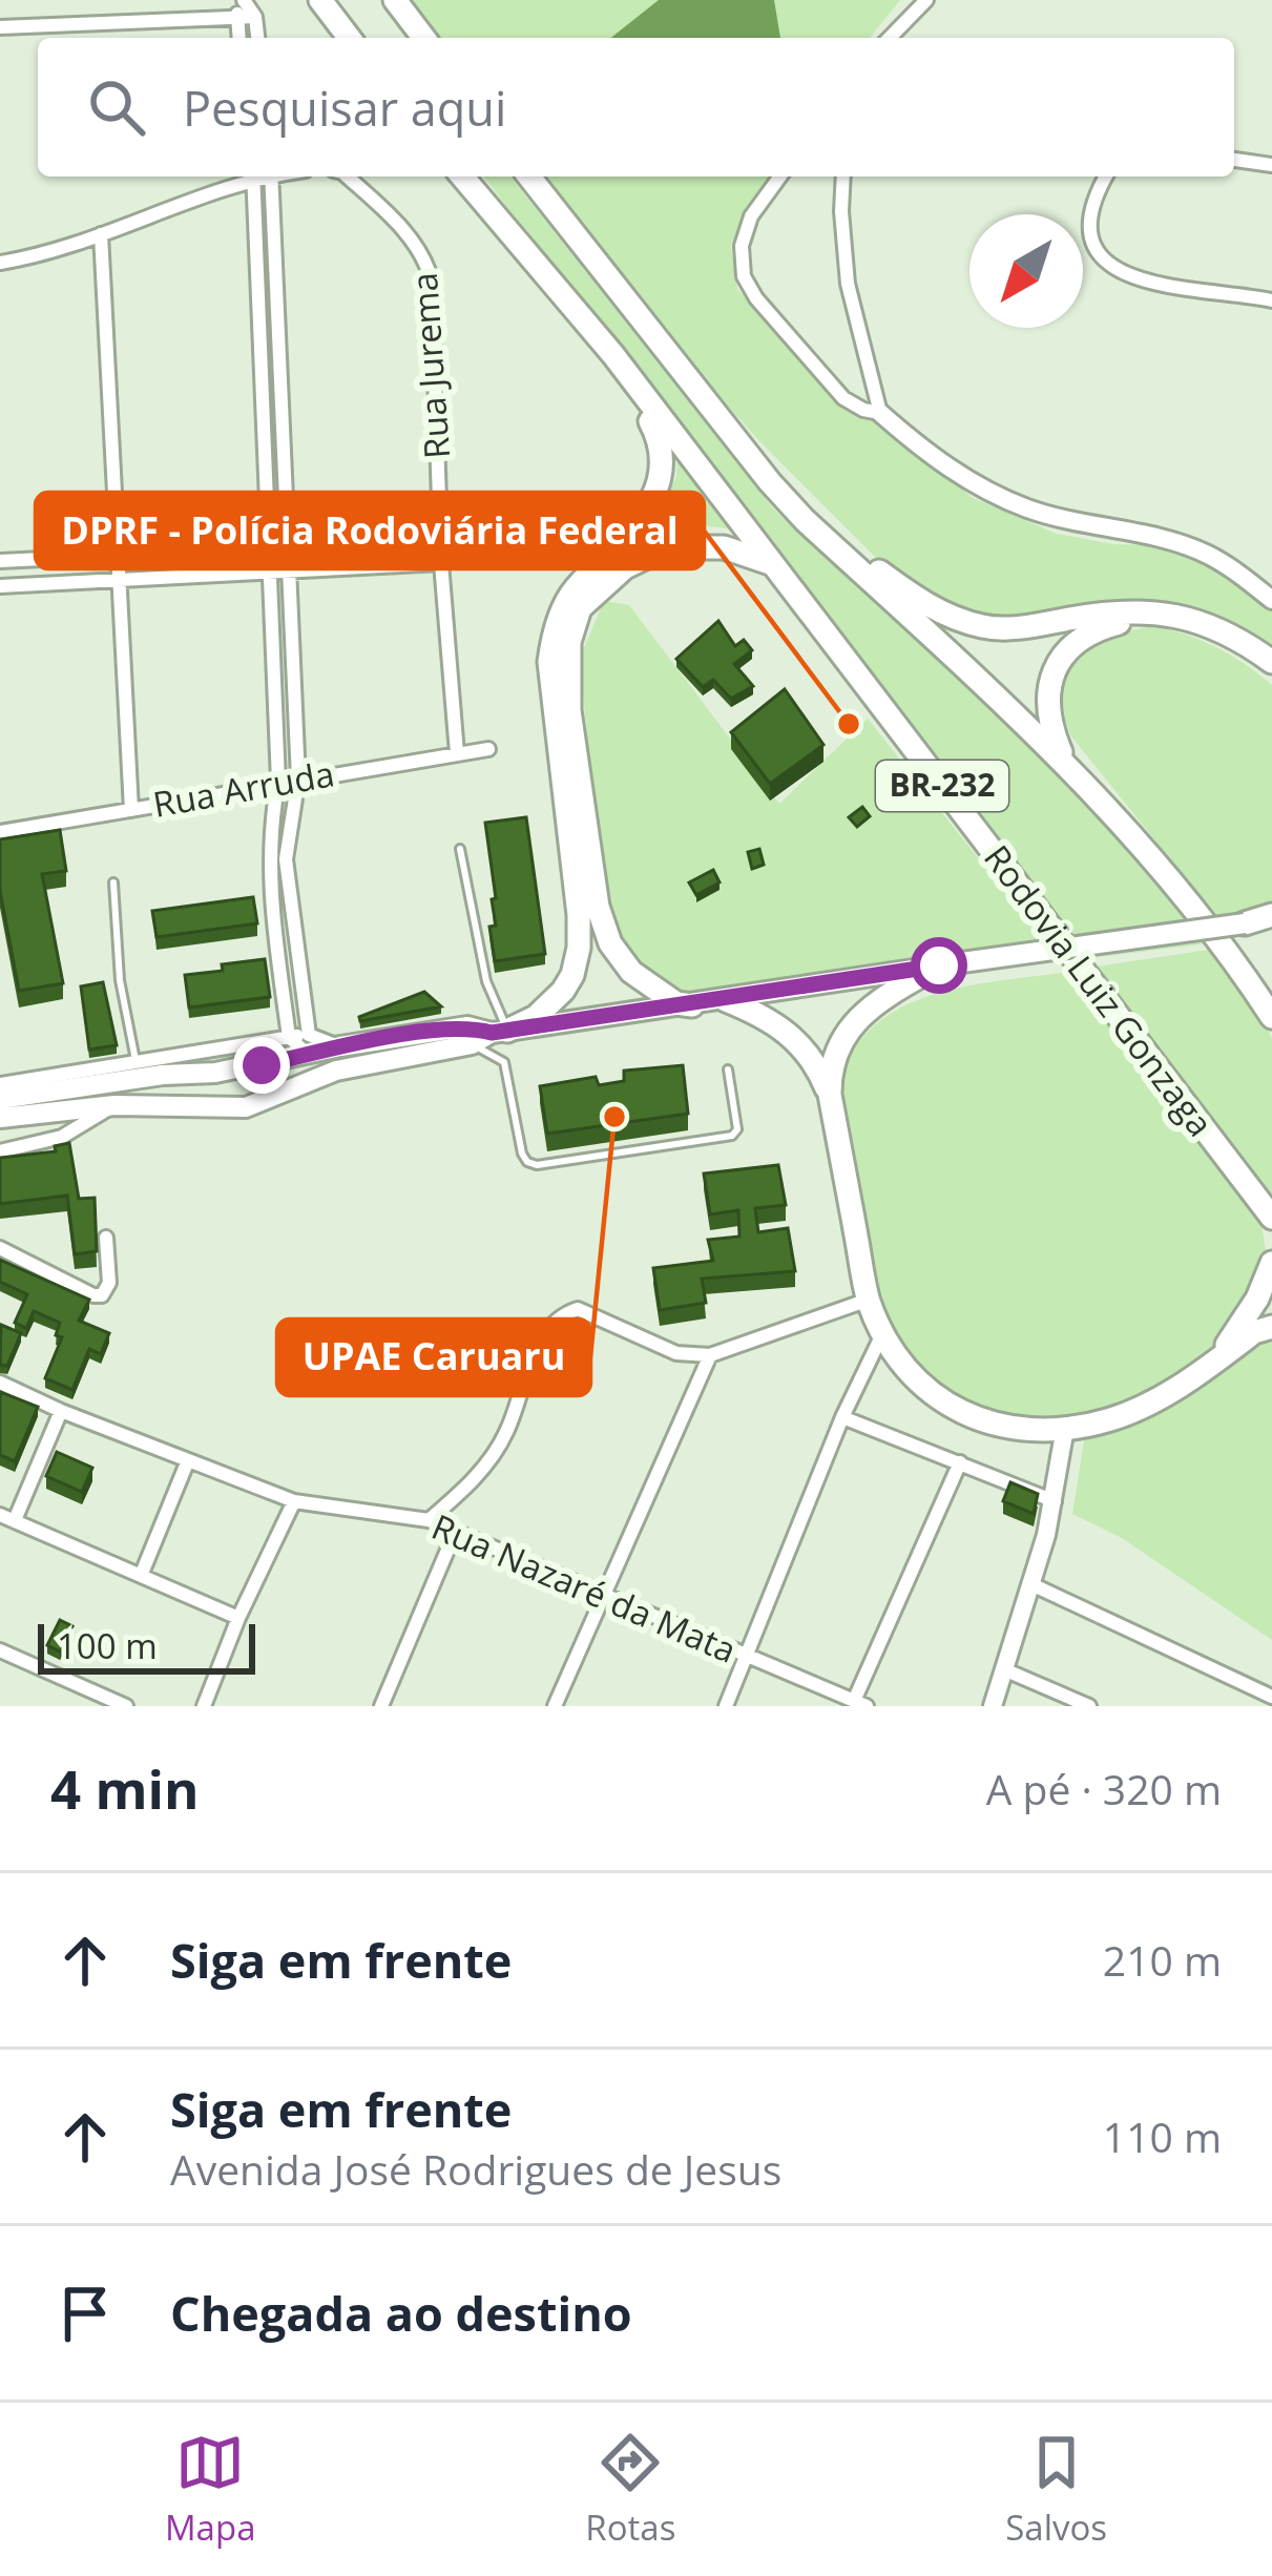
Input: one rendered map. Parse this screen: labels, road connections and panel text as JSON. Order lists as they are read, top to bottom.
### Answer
{
  "streets": {
    "highway": ["BR-232", "Rodovia Luiz Gonzaga"],
    "street": ["Rua Jurema", "Rua Arruda", "Rua Nazaré da Mata"]
  },
  "crossings": [
    ["Rua Jurema", "Rua Arruda"]
  ],
  "places": ["DPRF - Polícia Rodoviária Federal", "UPAE Caruaru"],
  "scale_bar": "100 m",
  "north": "bottom left",
  "page": {
    "search": "Pesquisar aqui",
    "scale": "100 m",
    "heading": ["4 min", "A pé · 320 m"],
    "list": [
      ["Siga em frente", "210 m"],
      ["Siga em frente", "Avenida José Rodrigues de Jesus", "110 m"],
      "Chegada ao destino"
    ],
    "nav": ["Mapa", "Rotas", "Salvos"]
  }
}
